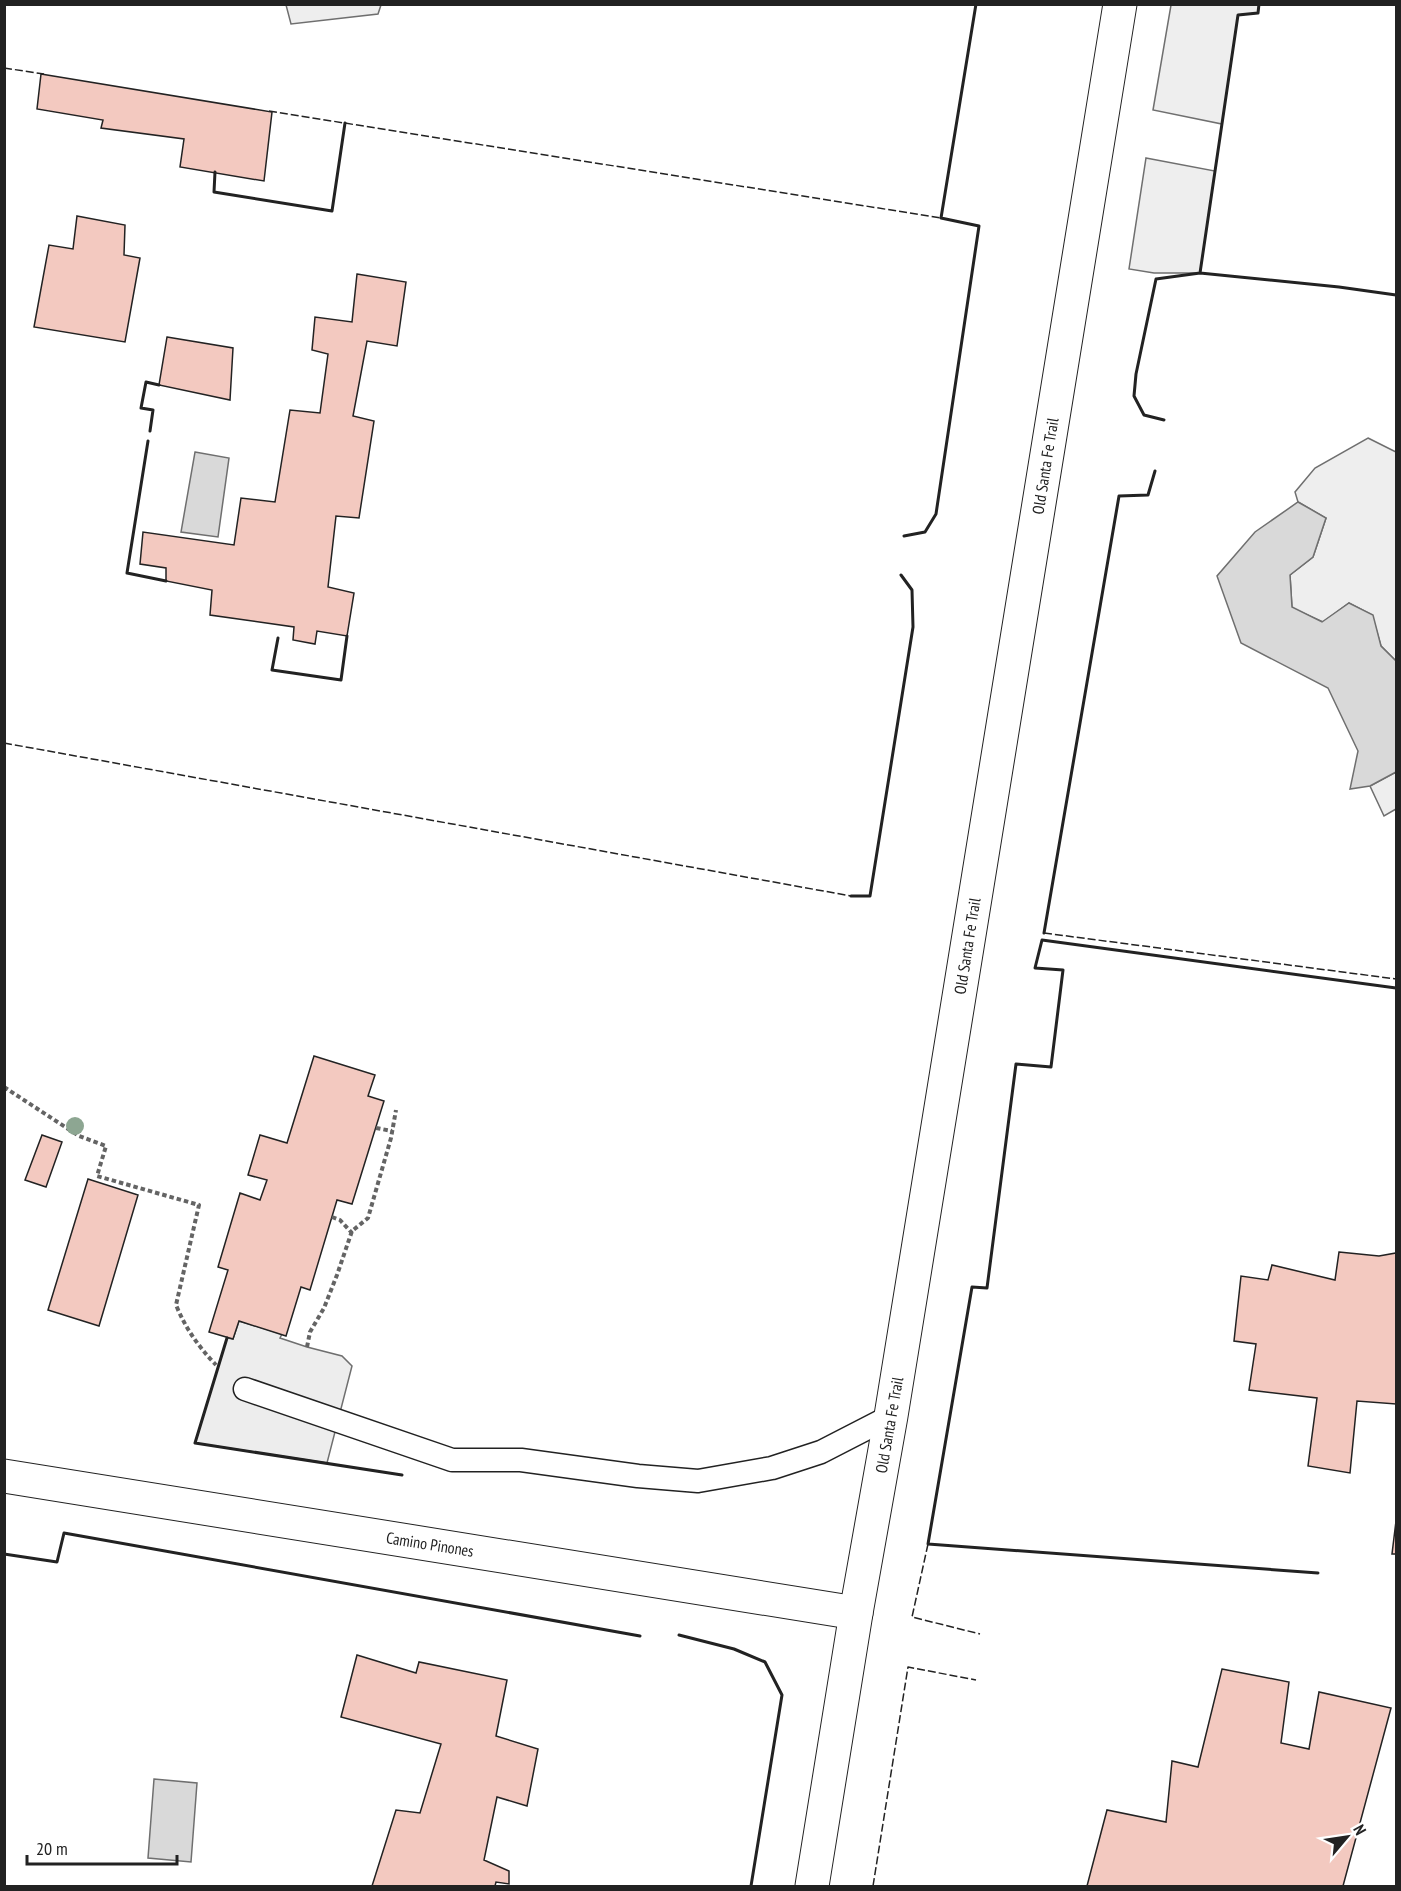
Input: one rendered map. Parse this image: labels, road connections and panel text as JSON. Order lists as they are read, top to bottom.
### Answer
{
  "streets": {
    "street": ["Old Santa Fe Trail", "Camino Pinones"]
  },
  "crossings": [
    ["Old Santa Fe Trail", "Camino Pinones"]
  ],
  "scale_bar": "20 m",
  "north": "top right"
}
